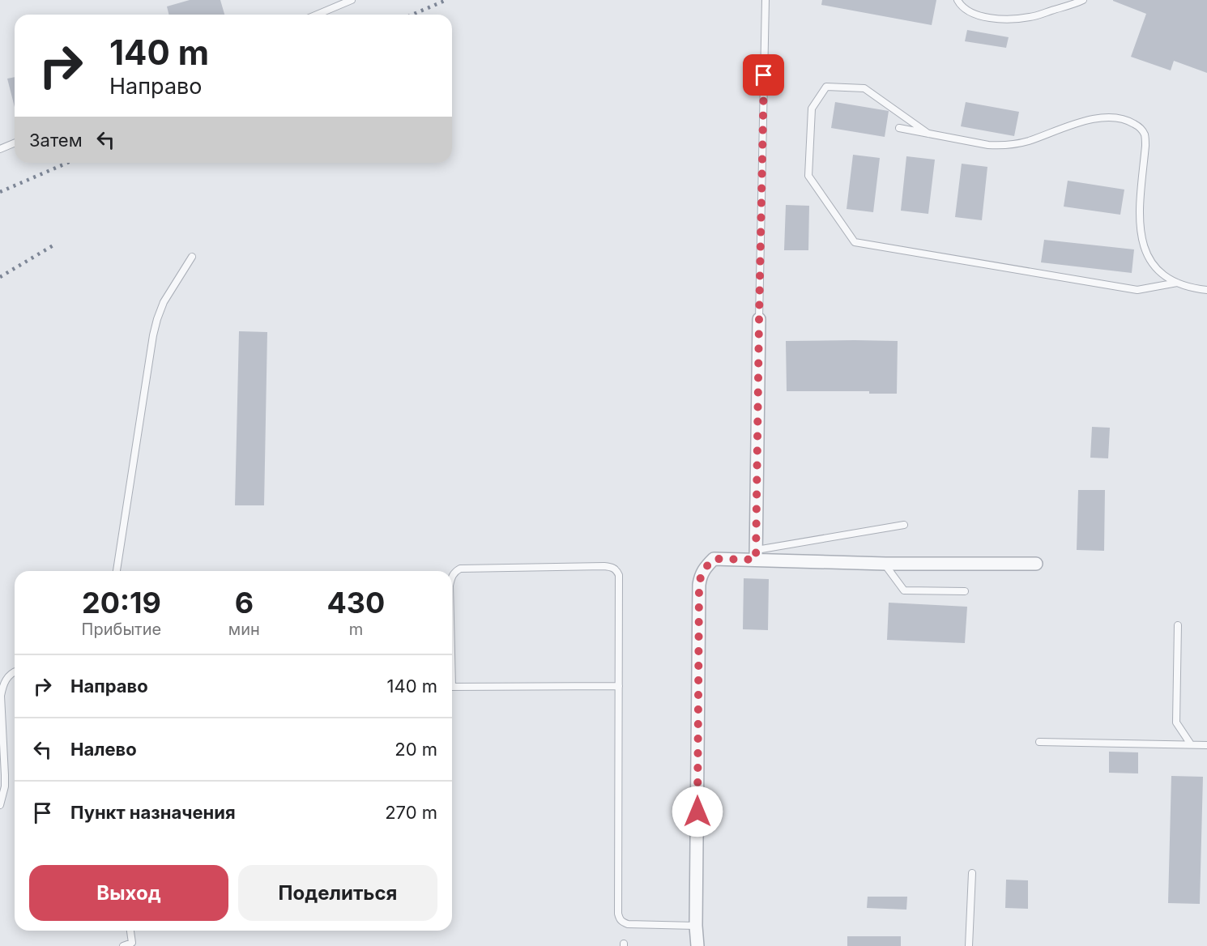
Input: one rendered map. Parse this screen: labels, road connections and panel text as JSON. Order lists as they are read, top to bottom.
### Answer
{
  "page": {
    "turn": ["140 m", "Направо"],
    "then": "Затем",
    "eta": [
      "20:19",
      "Прибытие",
      "6",
      "мин",
      "430",
      "m"
    ],
    "list": [
      {
        "name": "Направо",
        "value": "140 m"
      },
      {
        "name": "Налево",
        "value": "20 m"
      },
      {
        "name": "Пункт назначения",
        "value": "270 m"
      }
    ],
    "buttons": ["Выход", "Поделиться"]
  }
}
